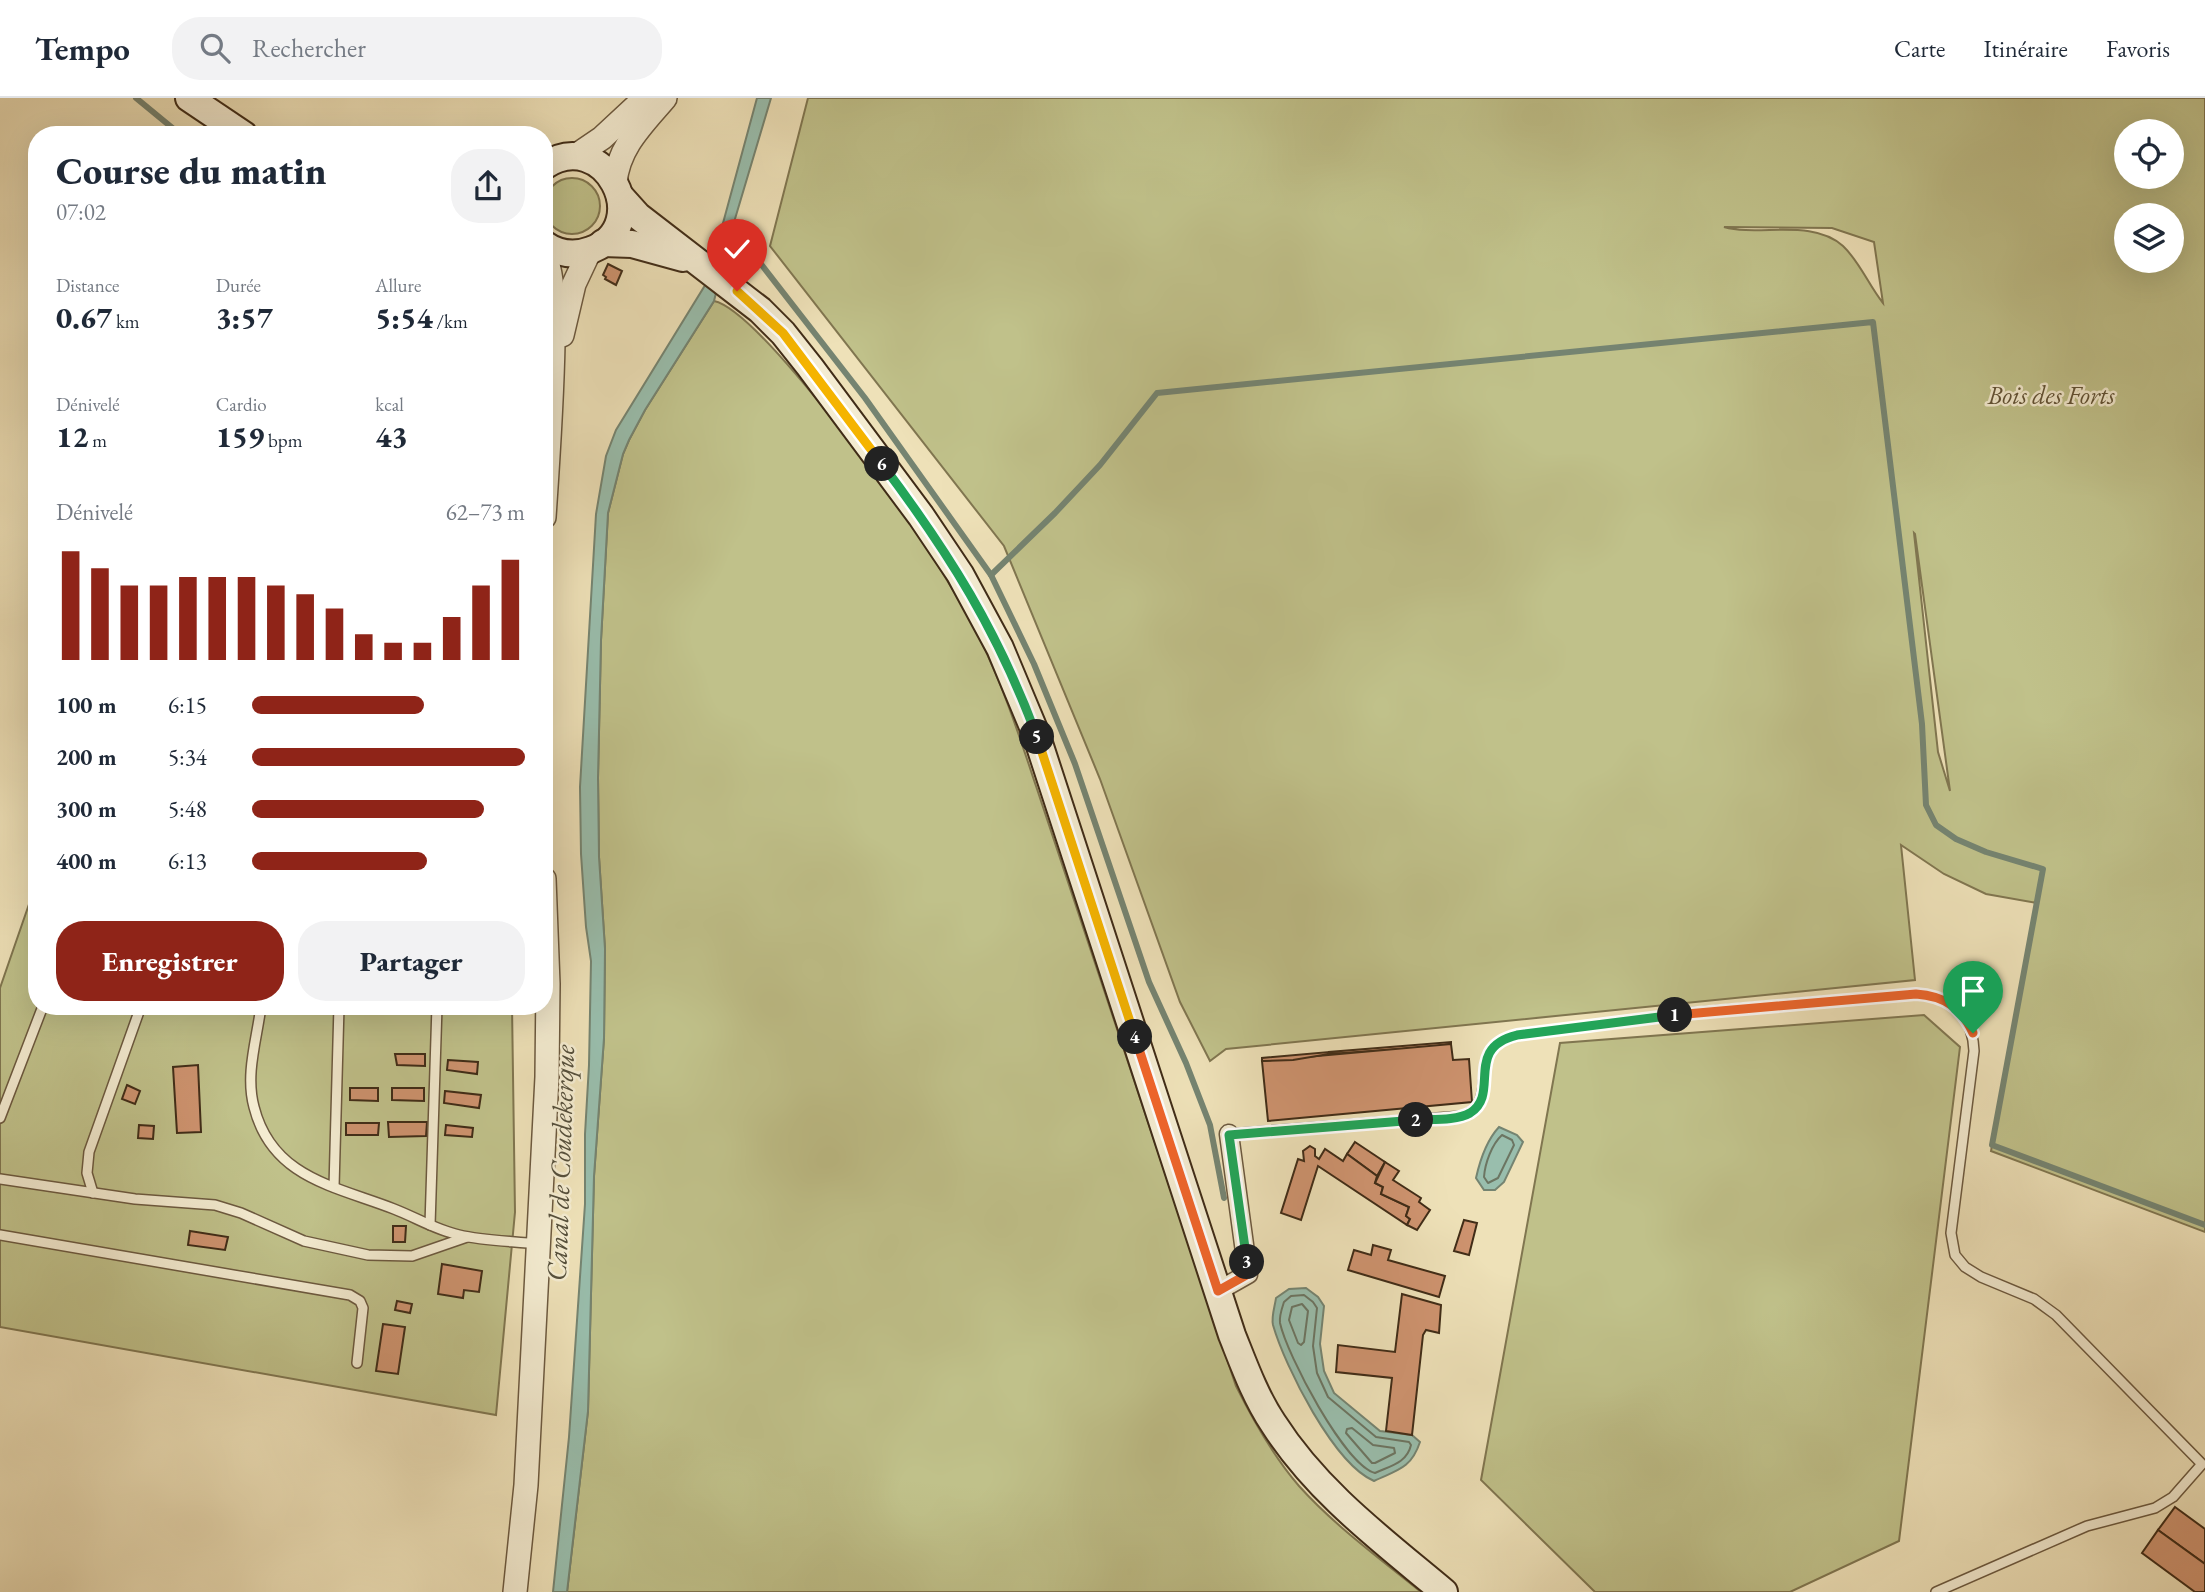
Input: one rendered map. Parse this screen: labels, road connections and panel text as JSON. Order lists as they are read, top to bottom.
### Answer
{
  "water": ["Canal de Coudekerque"],
  "parks": ["Bois des Forts"],
  "page": {
    "header": "Tempo",
    "search": "Rechercher",
    "nav": ["Carte", "Itinéraire", "Favoris"],
    "heading": ["Course du matin", "07:02"],
    "stats": [
      ["Distance", "0.67 km"],
      ["Durée", "3:57"],
      ["Allure", "5:54 /km"],
      ["Dénivelé", "12 m"],
      ["Cardio", "159 bpm"],
      ["kcal", "43"]
    ],
    "pins": [
      "6",
      "5",
      "1",
      "4",
      "2",
      "3"
    ],
    "chart": ["Dénivelé", "62–73 m"],
    "list": [
      {
        "name": "100 m",
        "note": "6:15"
      },
      {
        "name": "200 m",
        "note": "5:34"
      },
      {
        "name": "300 m",
        "note": "5:48"
      },
      {
        "name": "400 m",
        "note": "6:13"
      }
    ],
    "buttons": ["Enregistrer", "Partager"]
  }
}
